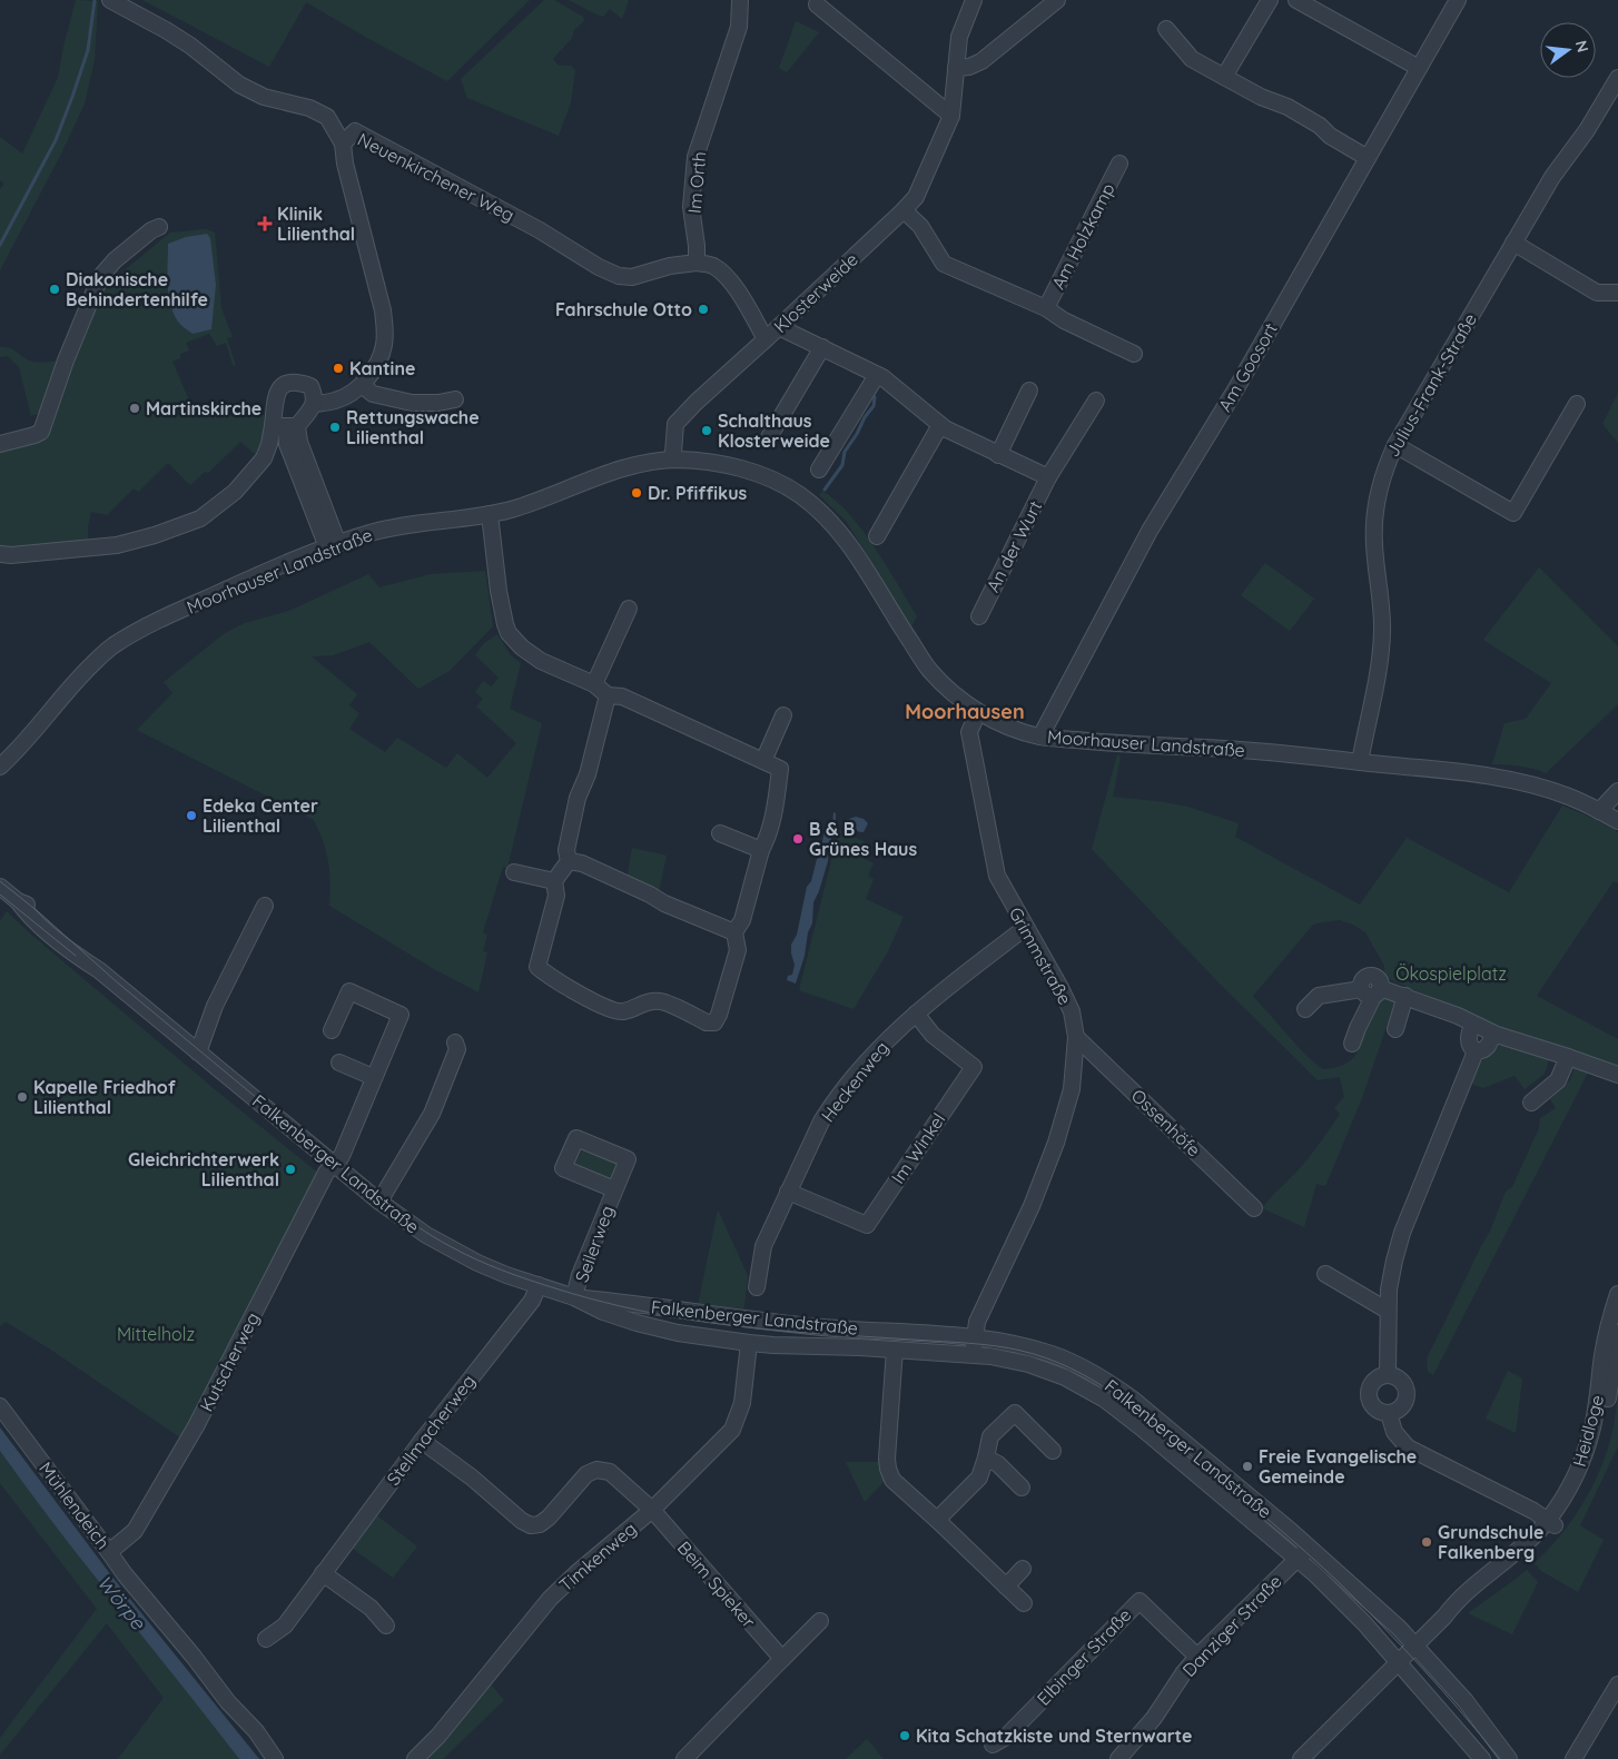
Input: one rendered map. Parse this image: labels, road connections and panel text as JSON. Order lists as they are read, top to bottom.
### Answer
{
  "streets": {
    "street": [
      "Neuenkirchener Weg",
      "Im Orth",
      "Am Holzkamp",
      "Klosterweide",
      "Am Goosort",
      "Julius-Frank-Straße",
      "An der Wurt",
      "Moorhauser Landstraße",
      "Grimmstraße",
      "Heckenweg",
      "Ossenhöfe",
      "Im Winkel",
      "Falkenberger Landstraße",
      "Seilerweg",
      "Kutscherweg",
      "Stellmacherweg",
      "Heidloge",
      "Mühlendeich",
      "Timkenweg",
      "Beim Spieker",
      "Danziger Straße",
      "Elbinger Straße"
    ]
  },
  "crossings": [
    ["Neuenkirchener Weg", "Im Orth"],
    ["Am Holzkamp", "Klosterweide"],
    ["Klosterweide", "Moorhauser Landstraße"],
    ["Am Goosort", "Moorhauser Landstraße"],
    ["Julius-Frank-Straße", "Moorhauser Landstraße"],
    ["Moorhauser Landstraße", "Grimmstraße"],
    ["Grimmstraße", "Heckenweg"],
    ["Grimmstraße", "Ossenhöfe"],
    ["Grimmstraße", "Falkenberger Landstraße"],
    ["Heckenweg", "Im Winkel"],
    ["Falkenberger Landstraße", "Seilerweg"],
    ["Falkenberger Landstraße", "Kutscherweg"],
    ["Falkenberger Landstraße", "Stellmacherweg"],
    ["Falkenberger Landstraße", "Heidloge"],
    ["Falkenberger Landstraße", "Timkenweg"],
    ["Falkenberger Landstraße", "Danziger Straße"],
    ["Kutscherweg", "Mühlendeich"],
    ["Stellmacherweg", "Beim Spieker"],
    ["Timkenweg", "Beim Spieker"],
    ["Danziger Straße", "Elbinger Straße"]
  ],
  "districts": ["Moorhausen"],
  "water": ["Wörpe"],
  "parks": ["Ökospielplatz", "Mittelholz"],
  "places": {
    "health": ["Klinik Lilienthal"],
    "other": [
      "Diakonische Behindertenhilfe",
      "Fahrschule Otto",
      "Kantine",
      "Martinskirche",
      "Rettungswache Lilienthal",
      "Schalthaus Klosterweide",
      "Dr. Pfiffikus",
      "Edeka Center Lilienthal",
      "B & B Grünes Haus",
      "Kapelle Friedhof Lilienthal",
      "Gleichrichterwerk Lilienthal",
      "Freie Evangelische Gemeinde",
      "Grundschule Falkenberg",
      "Kita Schatzkiste und Sternwarte"
    ]
  },
  "north": "right"
}
